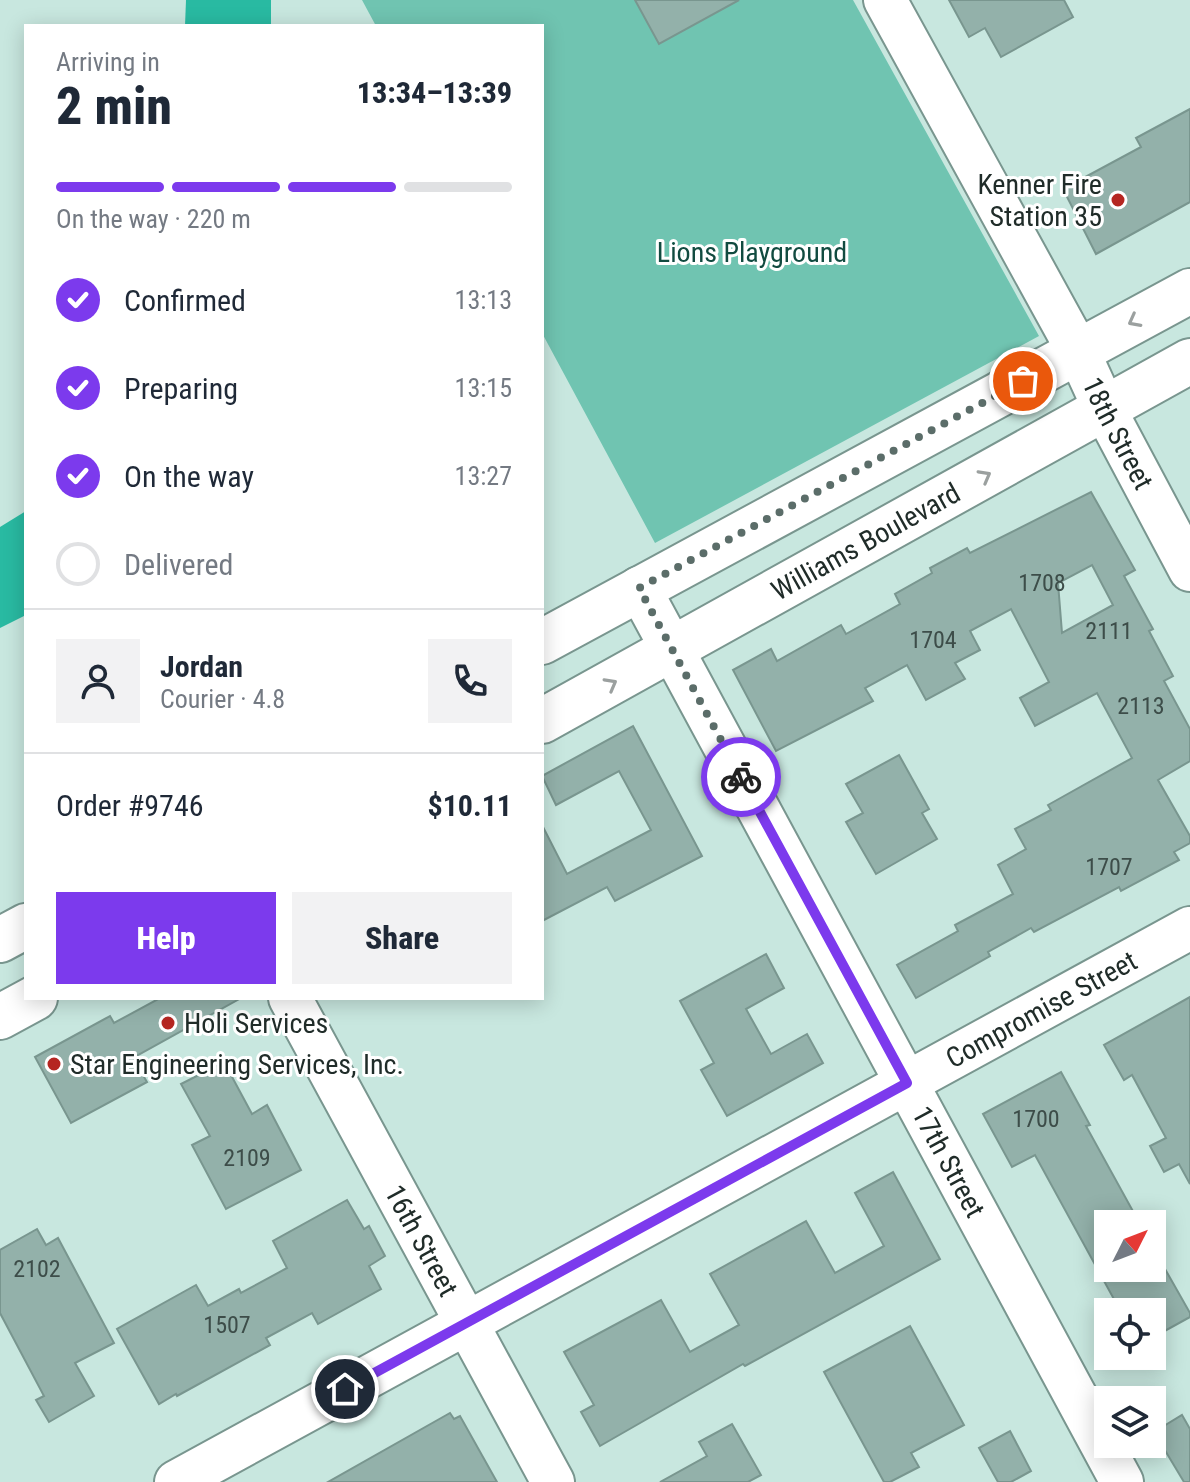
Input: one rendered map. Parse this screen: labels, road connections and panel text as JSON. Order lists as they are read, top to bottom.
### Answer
{
  "streets": {
    "main road": ["Williams Boulevard"],
    "street": [
      "18th Street",
      "Compromise Street",
      "17th Street",
      "16th Street"
    ]
  },
  "crossings": [
    ["18th Street", "Williams Boulevard"],
    ["Williams Boulevard", "17th Street"],
    ["Compromise Street", "17th Street"],
    ["Compromise Street", "16th Street"]
  ],
  "parks": ["Lions Playground"],
  "places": ["Kenner Fire Station 35", "Holi Services", "Star Engineering Services, Inc."],
  "house_numbers": [
    "1708",
    "2111",
    "1704",
    "2113",
    "1707",
    "1700",
    "2109",
    "2102",
    "1507"
  ],
  "north": "top right",
  "page": {
    "heading": ["2 min", "Arriving in", "13:34–13:39"],
    "panel": [
      "Jordan",
      "Courier · 4.8",
      "Order #9746",
      "$10.11"
    ],
    "bar": "On the way · 220 m",
    "list": [
      ["Confirmed", "13:13"],
      ["Preparing", "13:15"],
      ["On the way", "13:27"],
      "Delivered"
    ],
    "buttons": ["Help", "Share"]
  }
}
